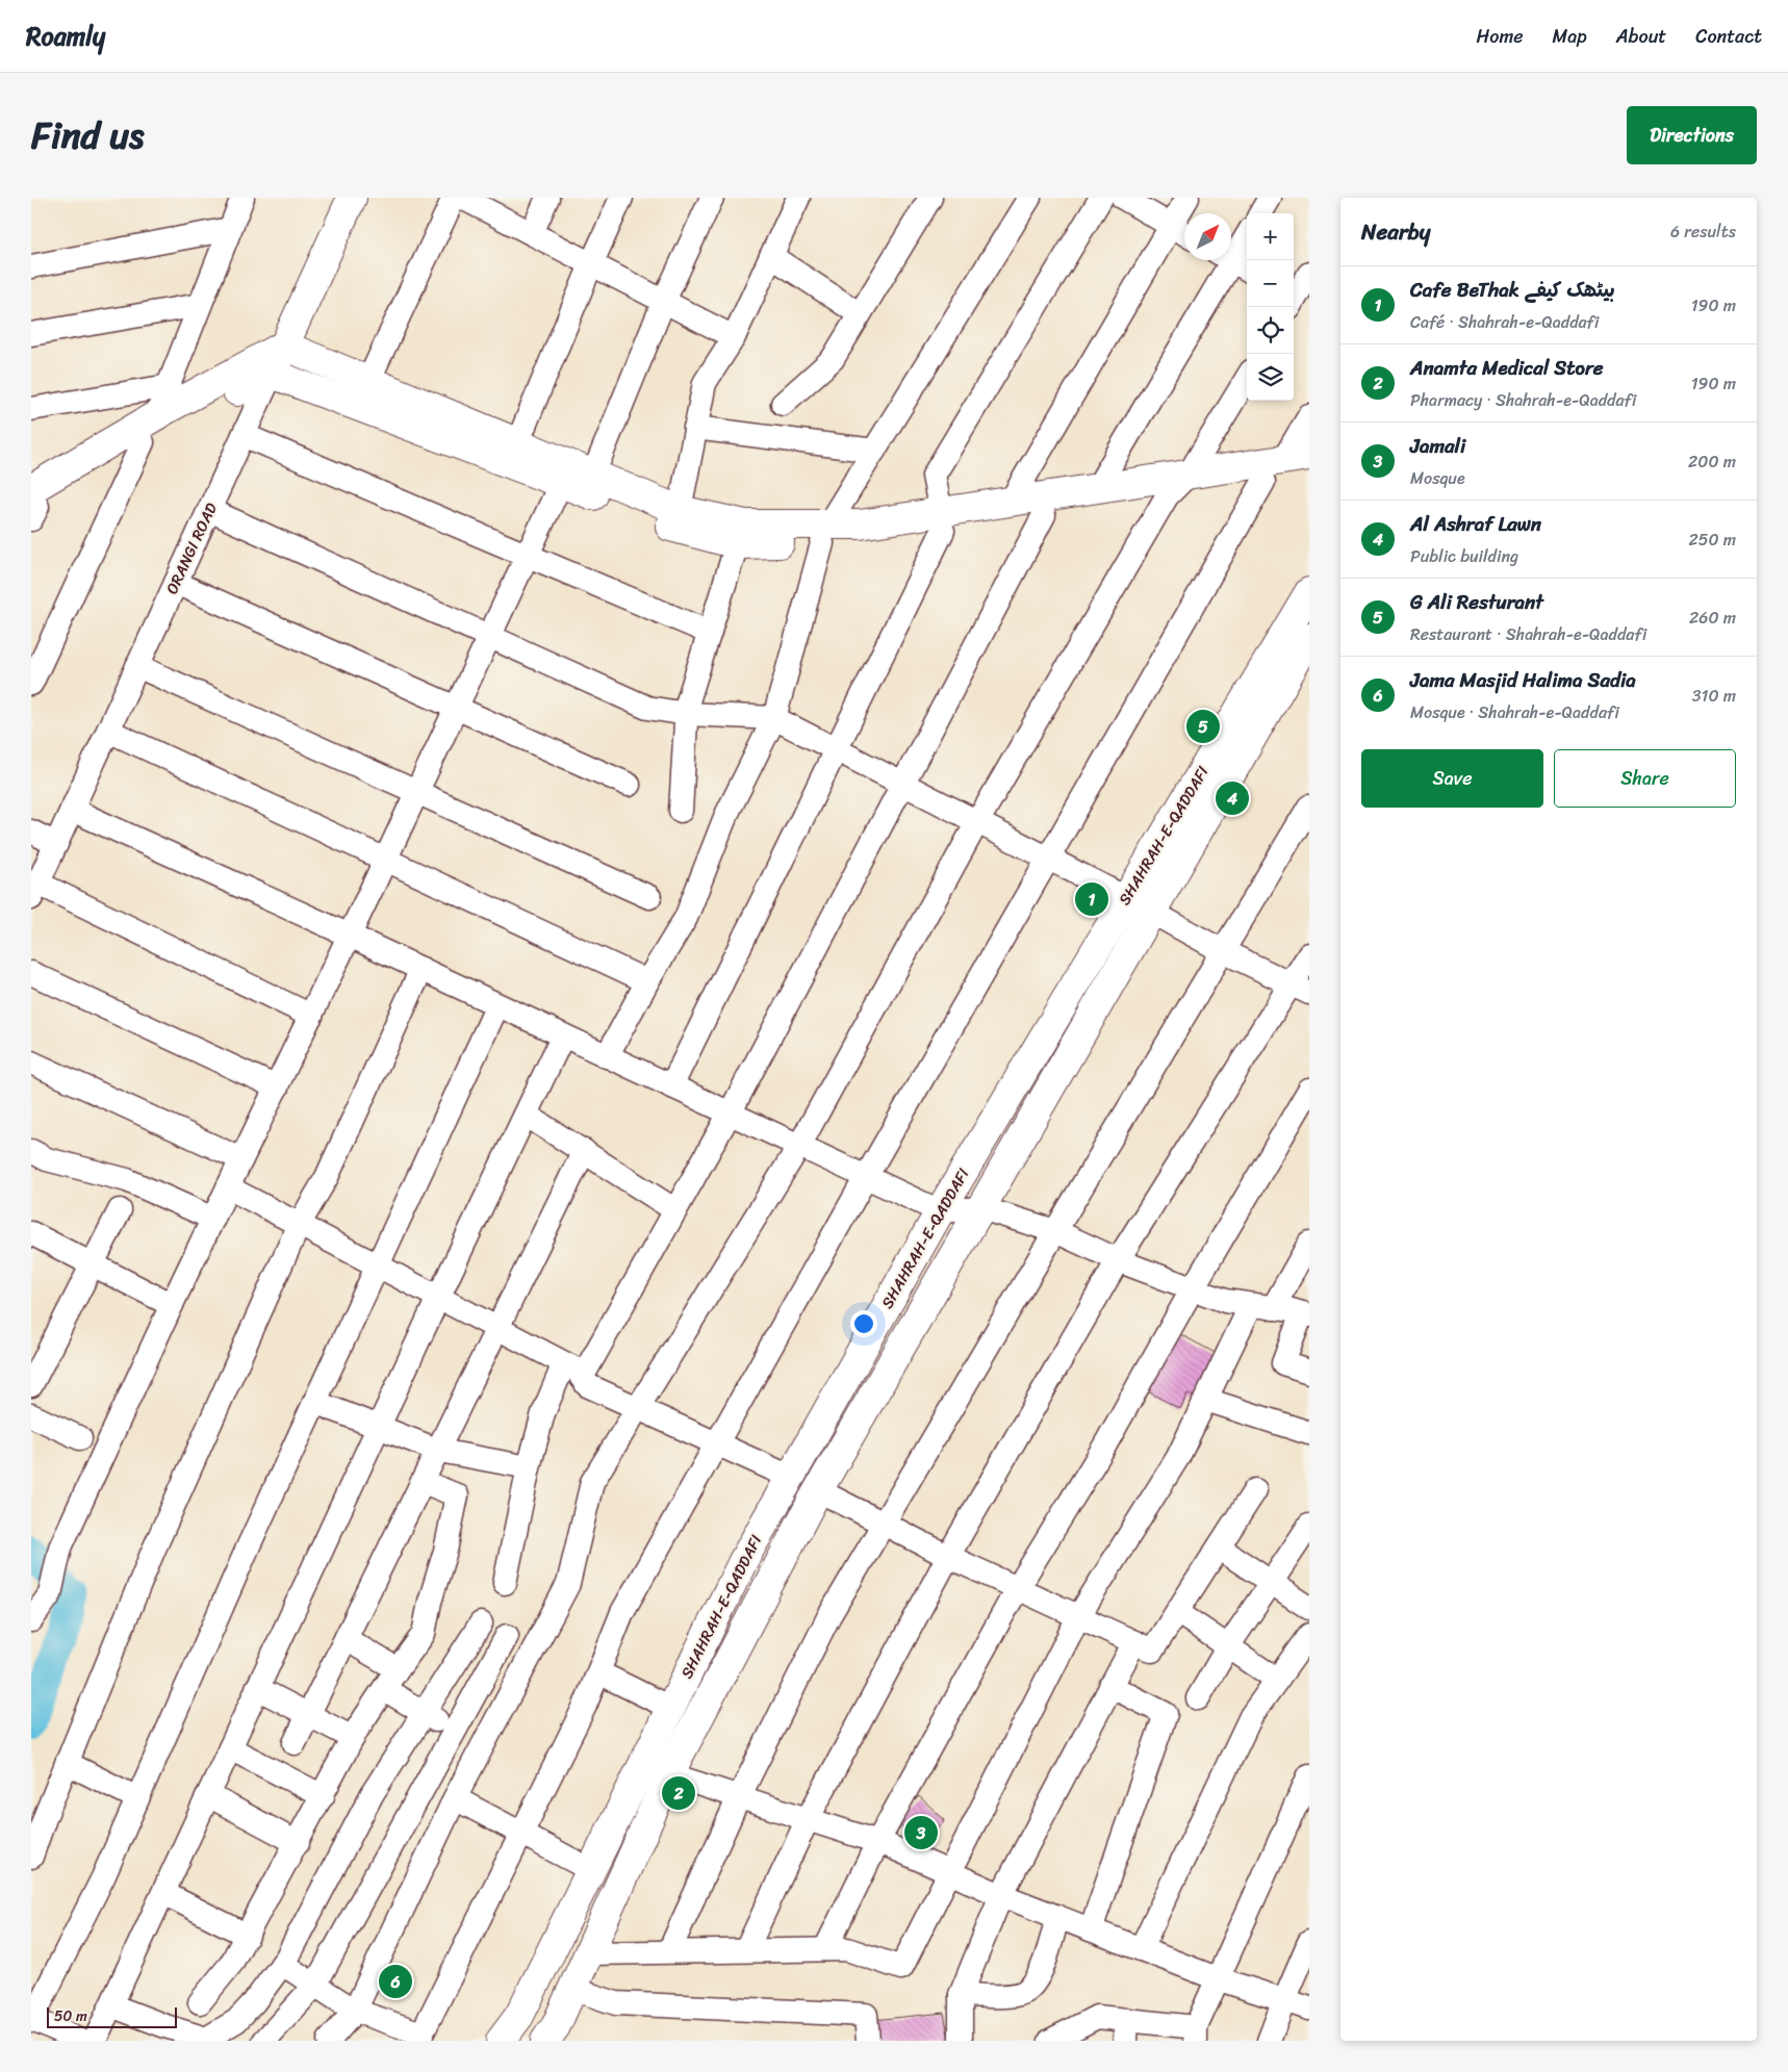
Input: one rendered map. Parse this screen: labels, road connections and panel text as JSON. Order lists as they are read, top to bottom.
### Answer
{
  "streets": {
    "main road": ["ORANGI ROAD", "SHAHRAH-E-QADDAFI"]
  },
  "scale_bar": "50 m",
  "north": "top right",
  "page": {
    "header": "Roamly",
    "nav": [
      "Home",
      "Map",
      "About",
      "Contact"
    ],
    "title": "Find us",
    "buttons": [
      "Directions",
      ["Save", "Share"]
    ],
    "heading": ["Nearby", "6 results"],
    "map_buttons": ["+", "−"],
    "list": [
      {
        "mark": "1",
        "name": "Cafe BeThak بیٹھک کیفے",
        "note": "Café · Shahrah-e-Qaddafi",
        "value": "190 m"
      },
      {
        "mark": "2",
        "name": "Anamta Medical Store",
        "note": "Pharmacy · Shahrah-e-Qaddafi",
        "value": "190 m"
      },
      {
        "mark": "3",
        "name": "Jamali",
        "note": "Mosque",
        "value": "200 m"
      },
      {
        "mark": "4",
        "name": "Al Ashraf Lawn",
        "note": "Public building",
        "value": "250 m"
      },
      {
        "mark": "5",
        "name": "G Ali Resturant",
        "note": "Restaurant · Shahrah-e-Qaddafi",
        "value": "260 m"
      },
      {
        "mark": "6",
        "name": "Jama Masjid Halima Sadia",
        "note": "Mosque · Shahrah-e-Qaddafi",
        "value": "310 m"
      }
    ],
    "pins": [
      "5",
      "4",
      "1",
      "2",
      "3",
      "6"
    ],
    "scale": "50 m"
  }
}
